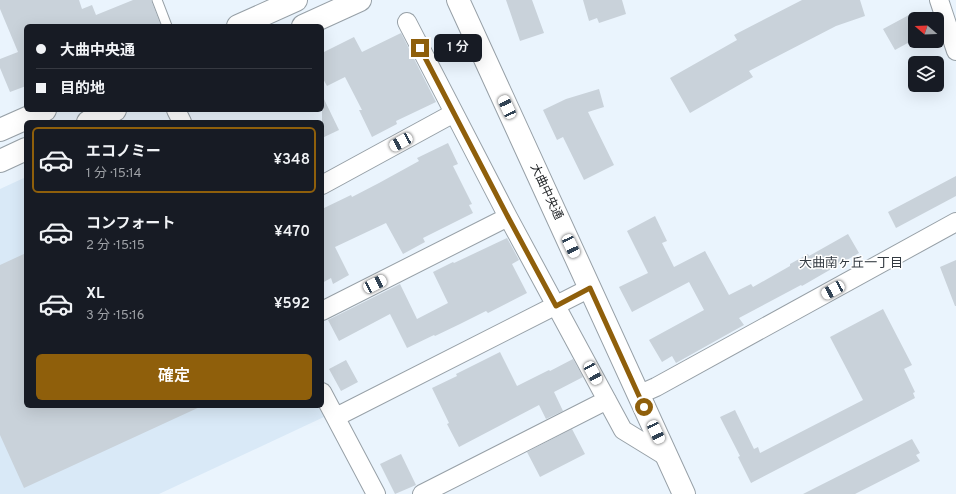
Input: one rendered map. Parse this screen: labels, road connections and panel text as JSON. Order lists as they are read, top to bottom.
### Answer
{
  "streets": {
    "main road": ["大曲中央通"]
  },
  "districts": ["大曲南ヶ丘一丁目"],
  "north": "left",
  "page": {
    "banner": ["大曲中央通", "目的地"],
    "bubble": "1 分",
    "list": [
      {
        "name": "エコノミー",
        "note": "1 分 · 15:14",
        "value": "¥348"
      },
      {
        "name": "コンフォート",
        "note": "2 分 · 15:15",
        "value": "¥470"
      },
      {
        "name": "XL",
        "note": "3 分 · 15:16",
        "value": "¥592"
      }
    ],
    "buttons": "確定"
  }
}
